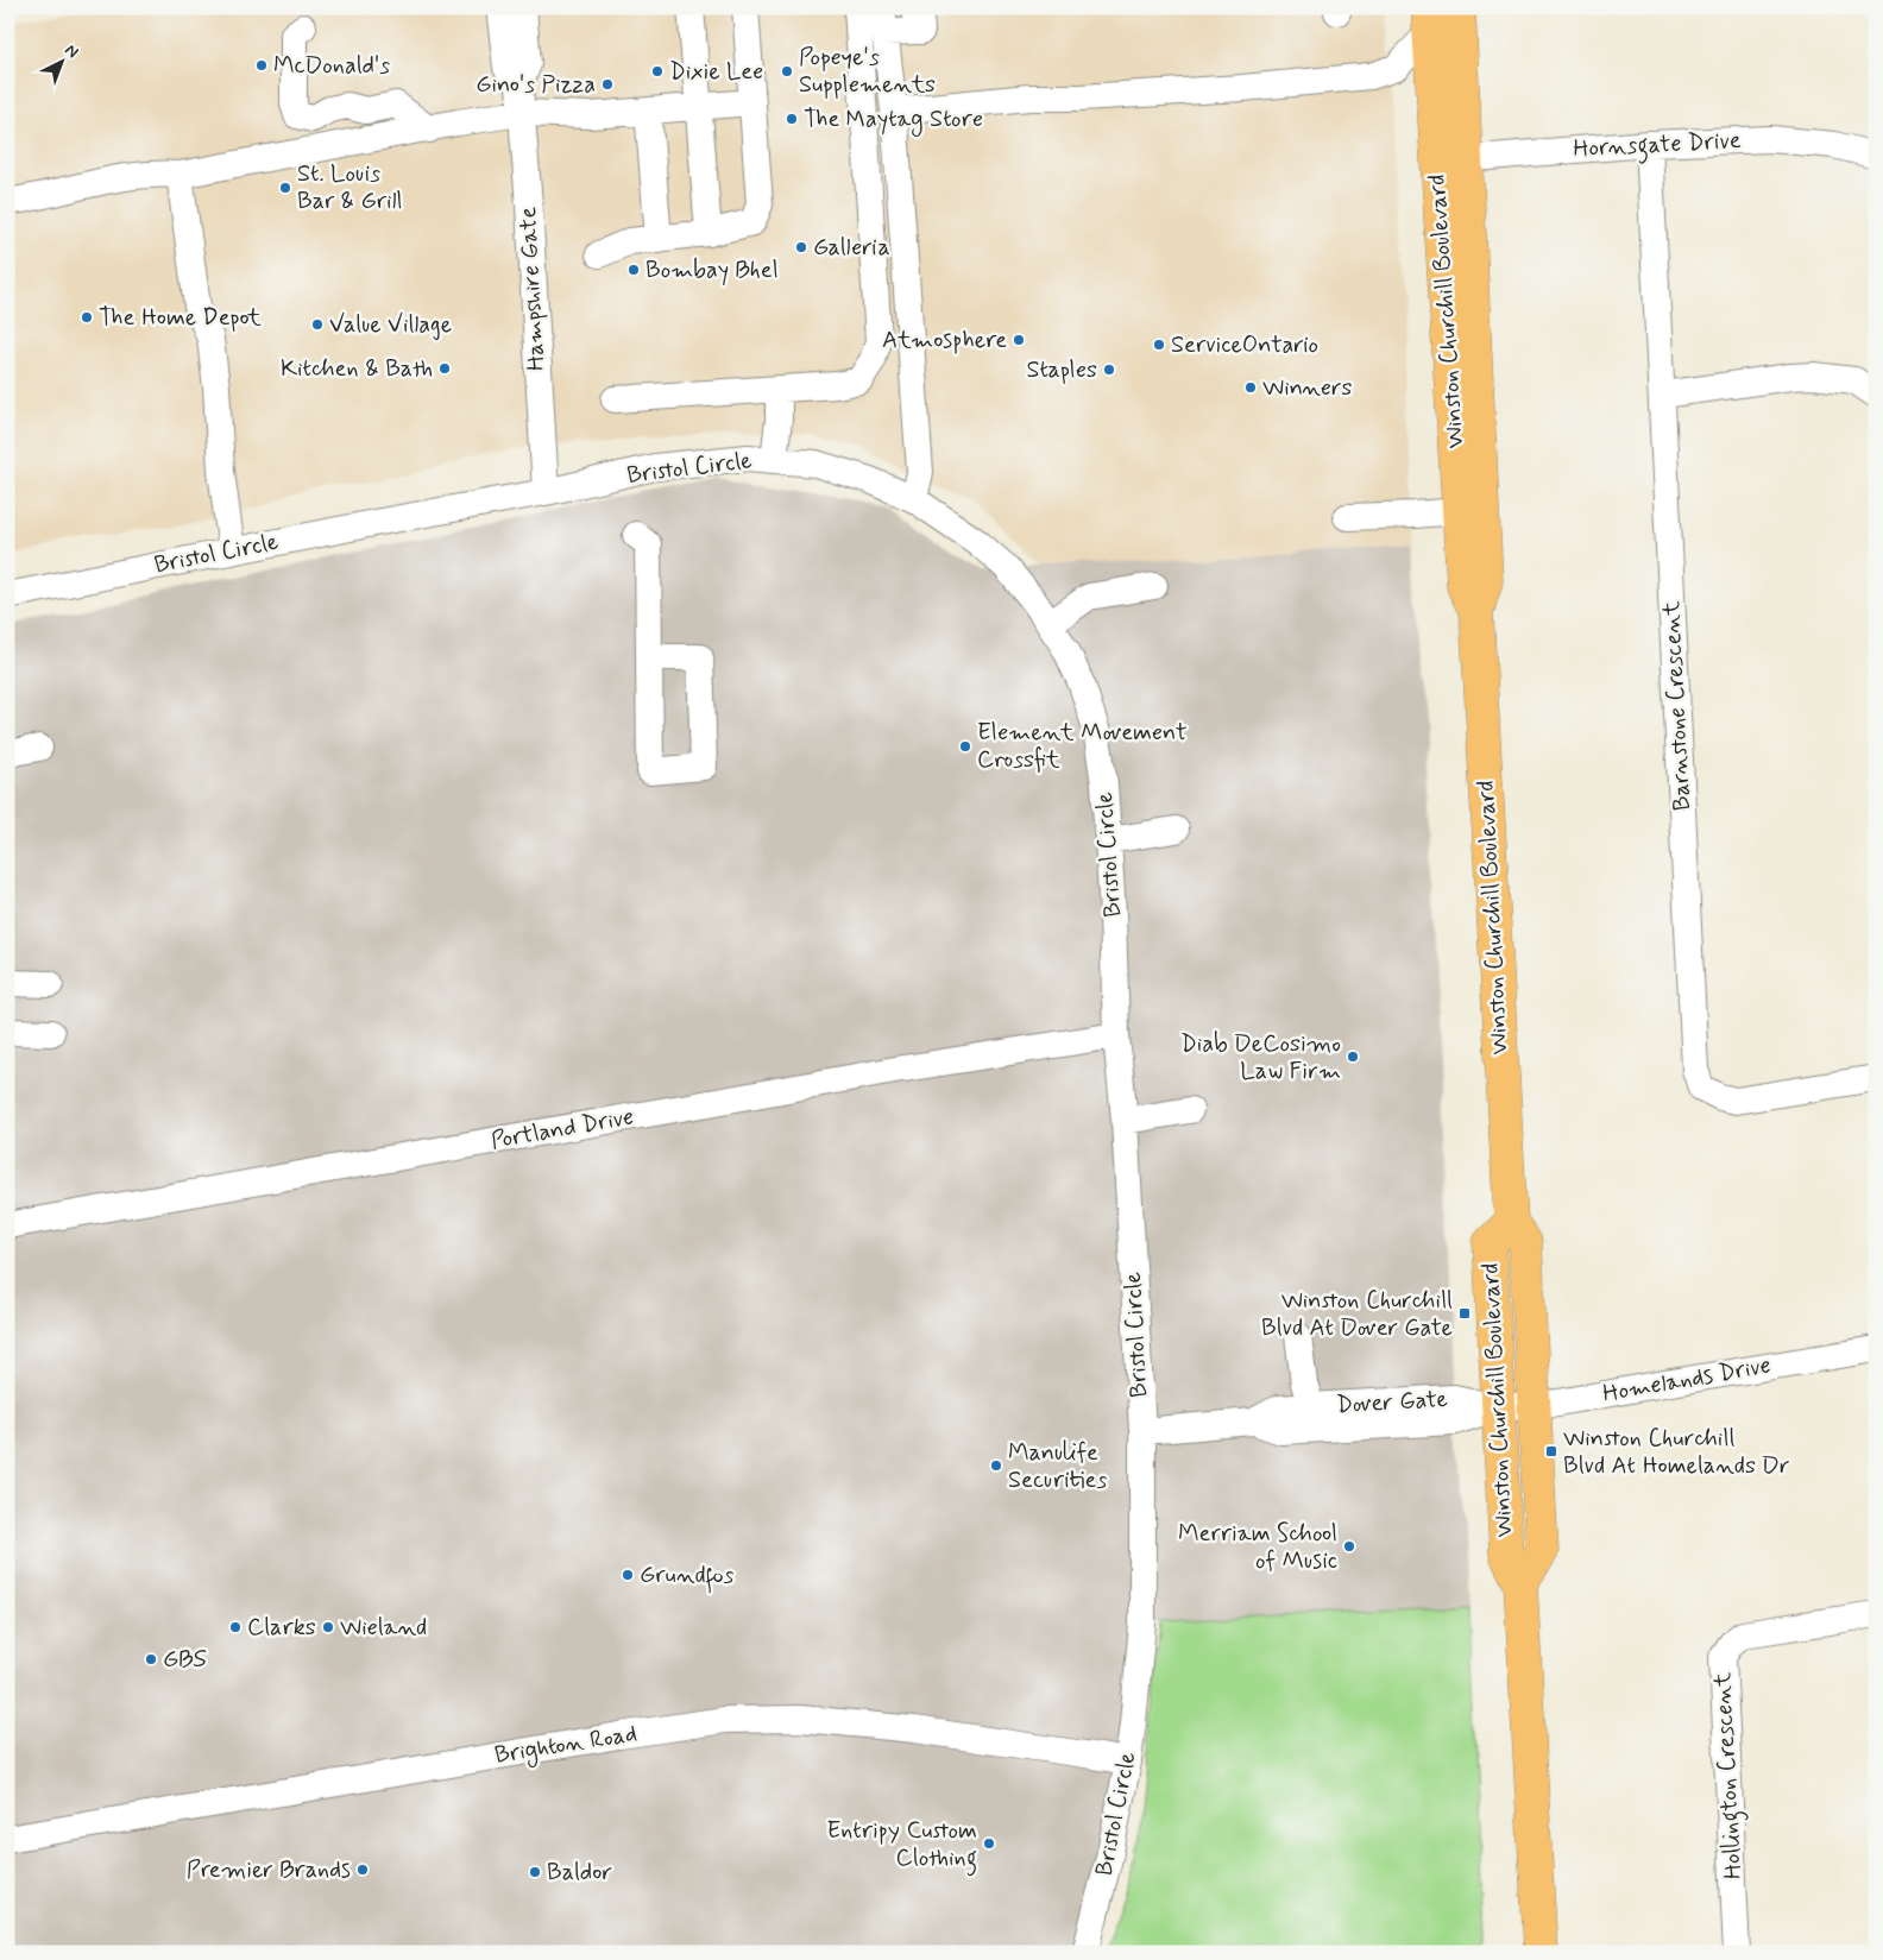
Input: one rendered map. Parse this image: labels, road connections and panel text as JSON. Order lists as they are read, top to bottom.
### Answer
{
  "streets": {
    "main road": ["Winston Churchill Boulevard"],
    "street": [
      "Hornsgate Drive",
      "Hampshire Gate",
      "Bristol Circle",
      "Barnstone Crescent",
      "Portland Drive",
      "Homelands Drive",
      "Dover Gate",
      "Brighton Road",
      "Hollington Crescent"
    ]
  },
  "crossings": [
    ["Hornsgate Drive", "Winston Churchill Boulevard"],
    ["Hornsgate Drive", "Barnstone Crescent"],
    ["Hampshire Gate", "Bristol Circle"],
    ["Winston Churchill Boulevard", "Homelands Drive"],
    ["Winston Churchill Boulevard", "Dover Gate"],
    ["Bristol Circle", "Portland Drive"],
    ["Bristol Circle", "Dover Gate"],
    ["Bristol Circle", "Brighton Road"],
    ["Homelands Drive", "Dover Gate"]
  ],
  "places": {
    "other": [
      "McDonald's",
      "Dixie Lee",
      "Popeye's Supplements",
      "Gino's Pizza",
      "The Maytag Store",
      "St. Louis Bar & Grill",
      "Galleria",
      "Bombay Bhel",
      "The Home Depot",
      "Value Village",
      "Atmosphere",
      "ServiceOntario",
      "Kitchen & Bath",
      "Staples",
      "Winners",
      "Element Movement Crossfit",
      "Diab DeCosimo Law Firm",
      "Manulife Securities",
      "Merriam School of Music",
      "Grundfos",
      "Clarks",
      "Wieland",
      "GBS",
      "Entripy Custom Clothing",
      "Premier Brands",
      "Baldor"
    ],
    "transit": ["Winston Churchill Blvd At Dover Gate", "Winston Churchill Blvd At Homelands Dr"]
  },
  "north": "top right"
}
